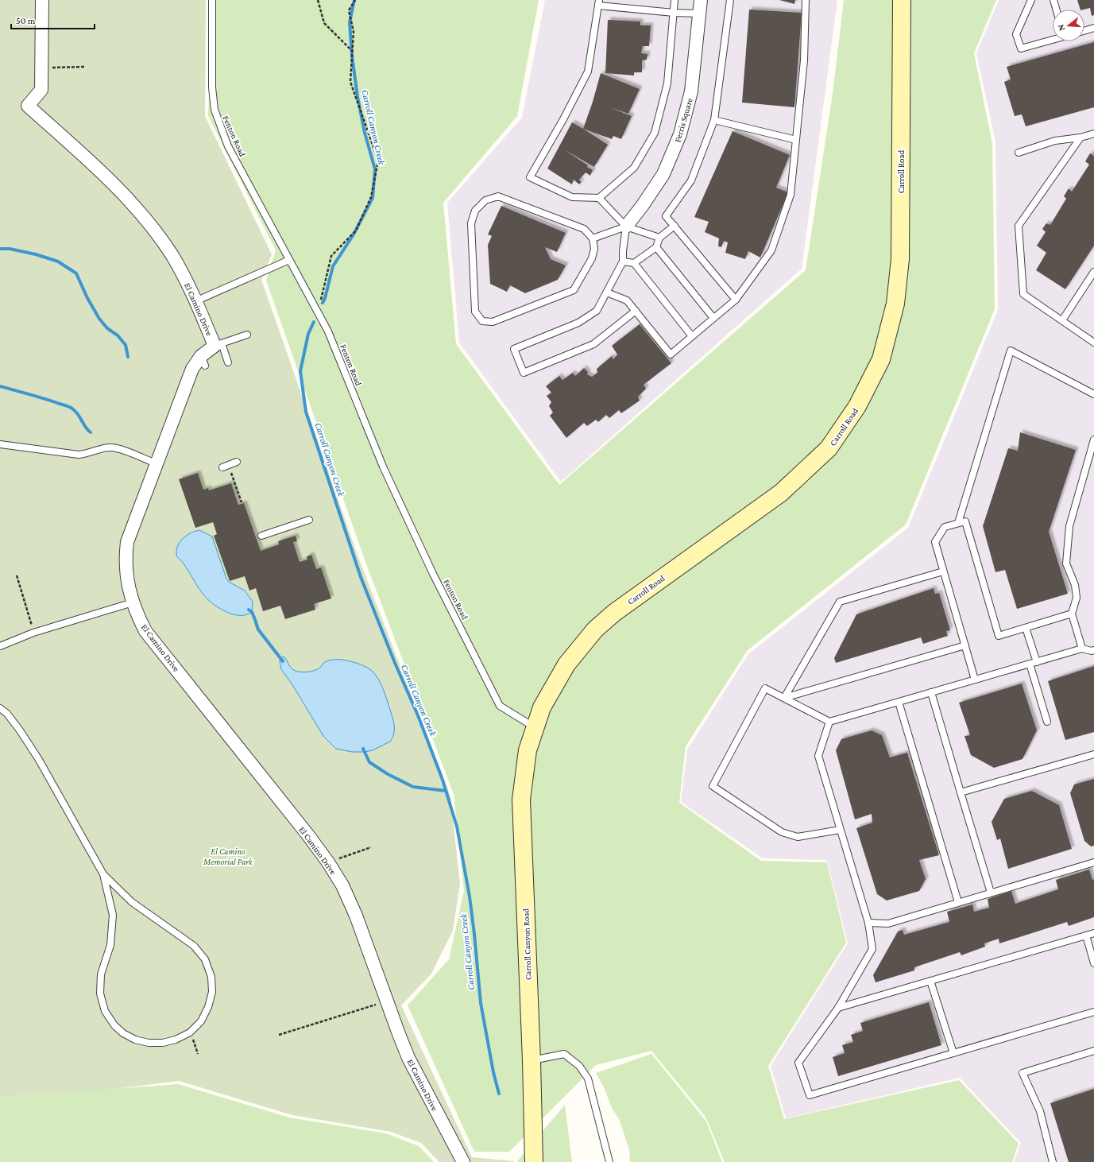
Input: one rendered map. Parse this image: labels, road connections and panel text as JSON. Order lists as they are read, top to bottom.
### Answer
{
  "streets": {
    "main road": ["Carroll Road", "Carroll Canyon Road"],
    "street": ["Ferris Square", "El Camino Drive"],
    "lane": ["Fenton Road"]
  },
  "crossings": [
    ["Fenton Road", "Carroll Road"],
    ["Fenton Road", "Carroll Canyon Road"],
    ["Carroll Road", "Carroll Canyon Road"]
  ],
  "water": ["Carroll Canyon Creek"],
  "parks": ["El Camino Memorial Park"],
  "scale_bar": "50 m",
  "north": "left"
}
